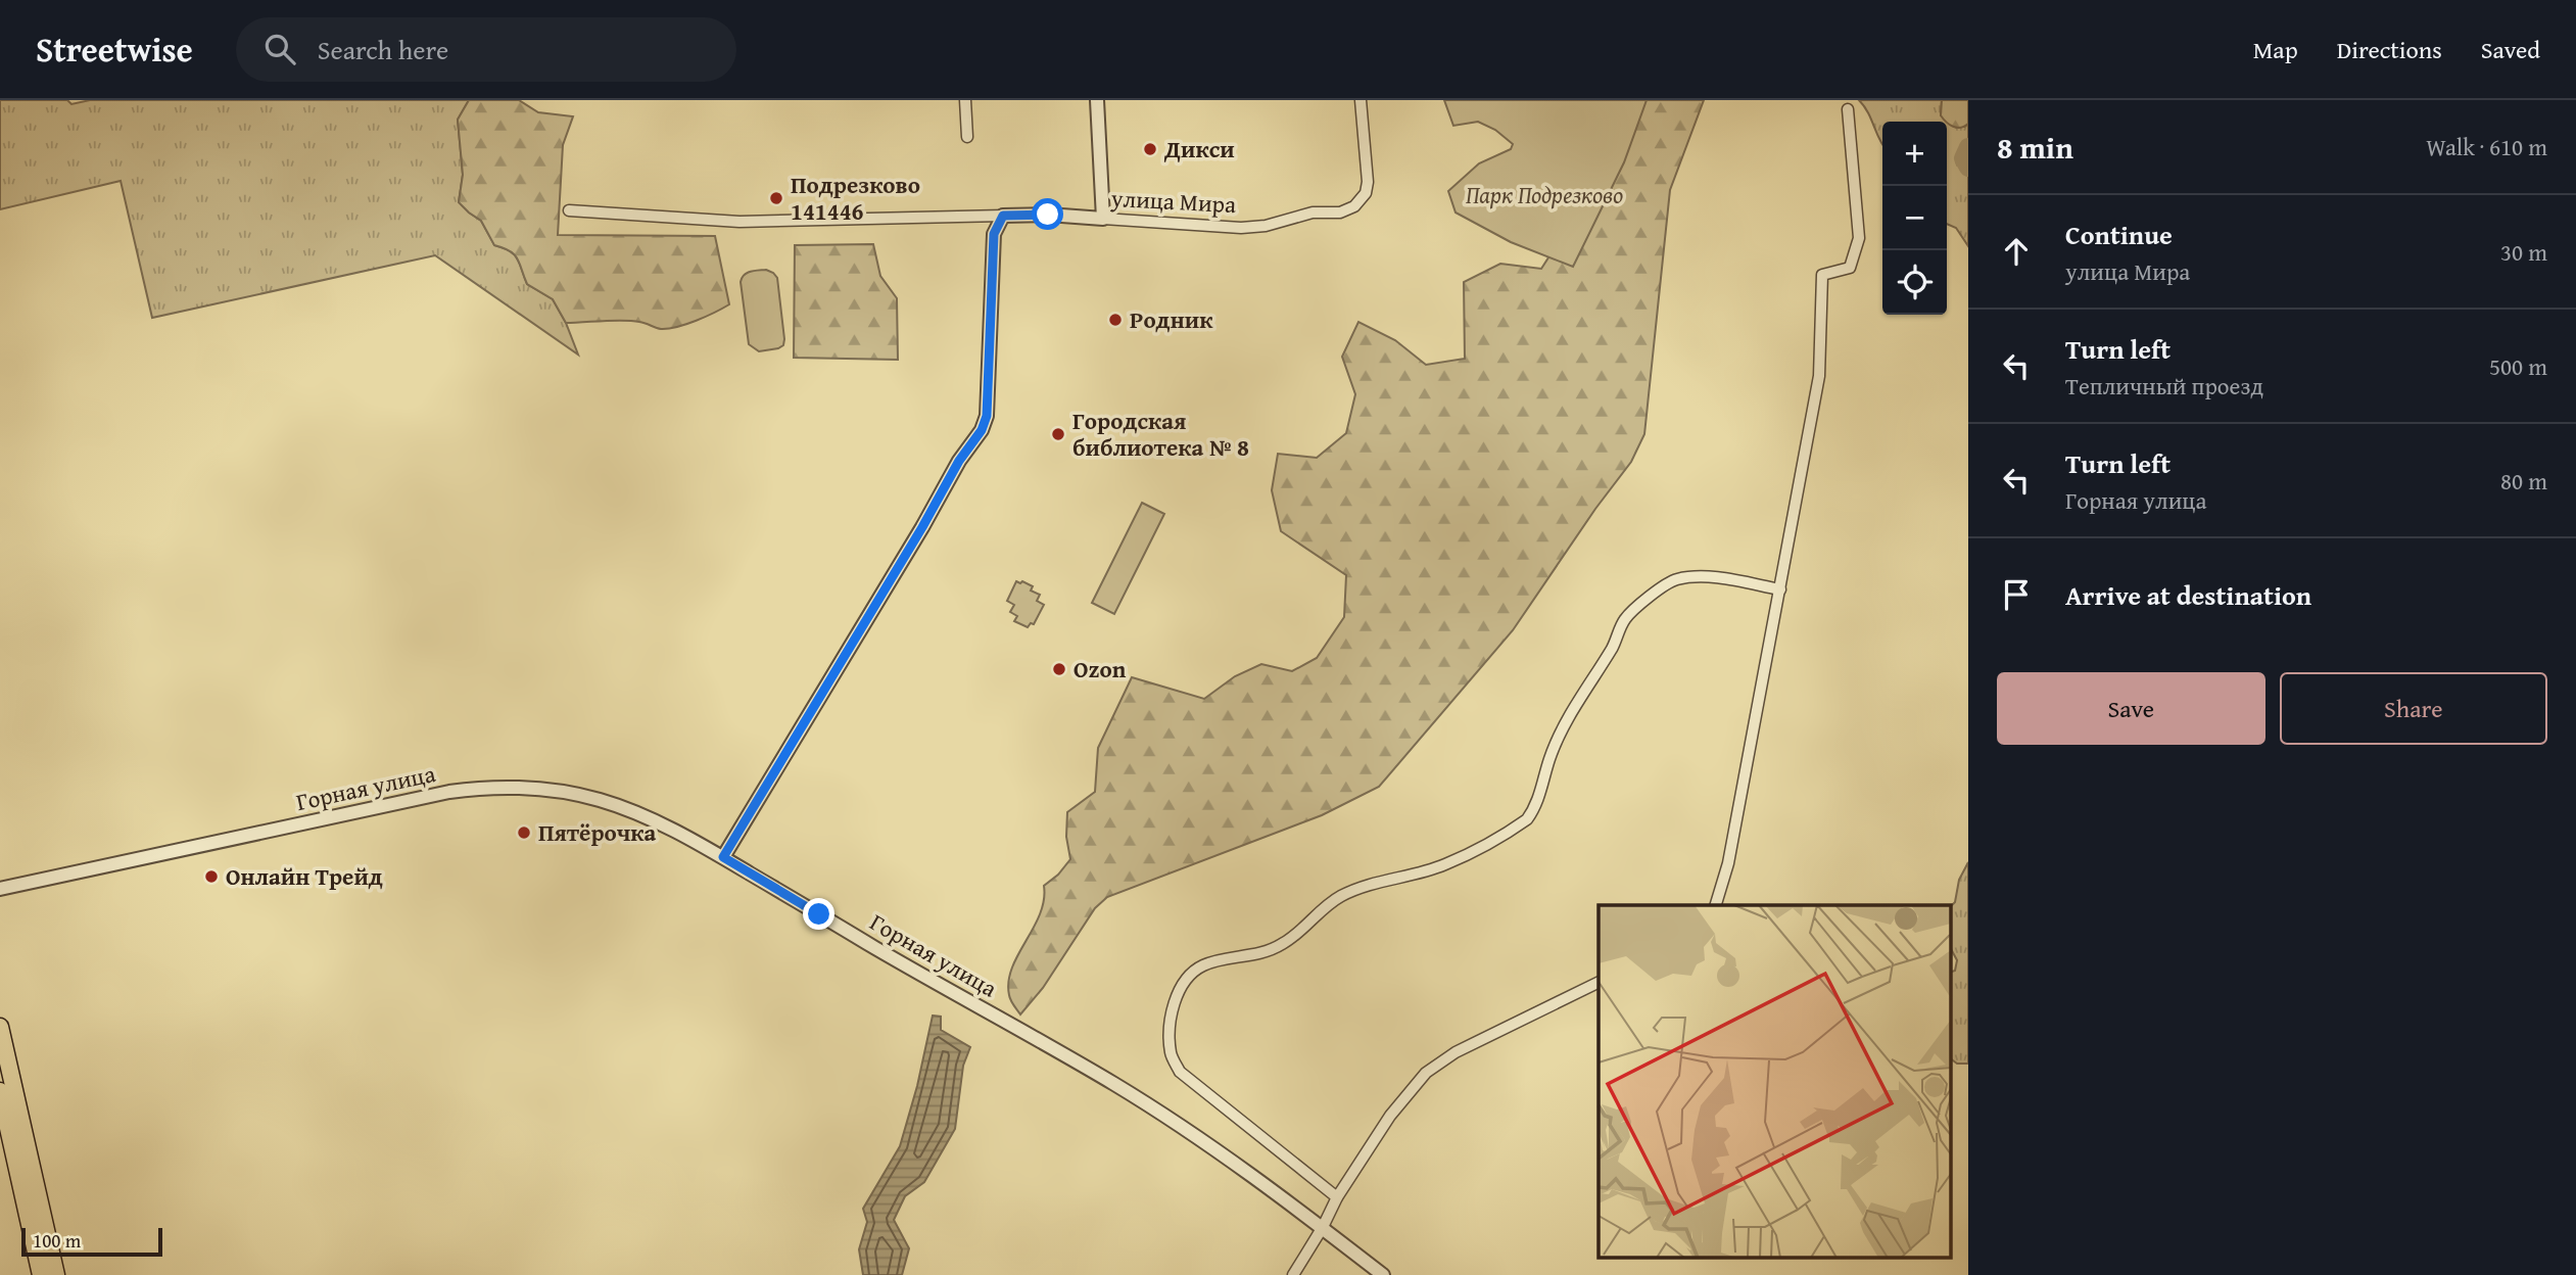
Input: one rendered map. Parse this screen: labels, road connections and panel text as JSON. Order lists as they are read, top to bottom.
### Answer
{
  "streets": {
    "street": ["улица Мира", "Горная улица"]
  },
  "parks": ["Парк Подрезково"],
  "places": [
    "Дикси",
    "Подрезково 141446",
    "Родник",
    "Городская библиотека № 8",
    "Ozon",
    "Пятёрочка",
    "Онлайн Трейд"
  ],
  "scale_bar": "100 m",
  "page": {
    "header": "Streetwise",
    "search": "Search here",
    "nav": ["Map", "Directions", "Saved"],
    "heading": ["8 min", "Walk · 610 m"],
    "map_buttons": ["+", "−"],
    "list": [
      ["Continue", "улица Мира", "30 m"],
      ["Turn left", "Тепличный проезд", "500 m"],
      ["Turn left", "Горная улица", "80 m"],
      "Arrive at destination"
    ],
    "buttons": ["Save", "Share"],
    "scale": "100 m"
  }
}
